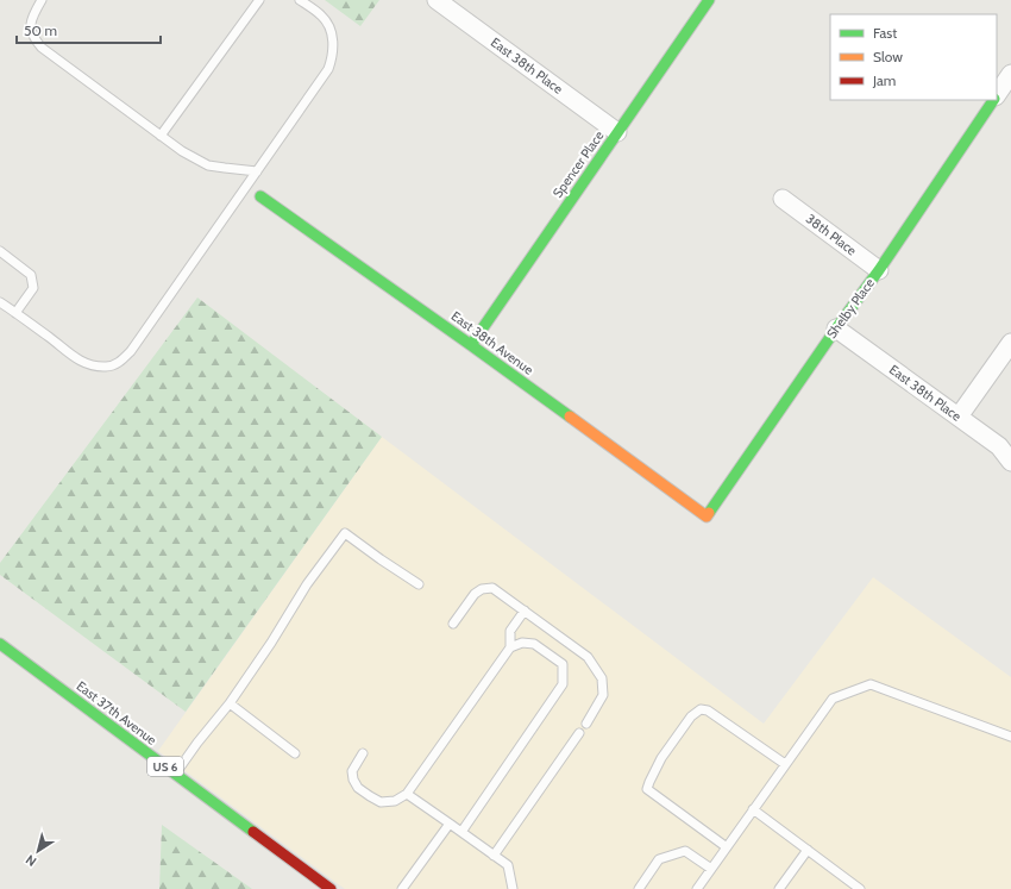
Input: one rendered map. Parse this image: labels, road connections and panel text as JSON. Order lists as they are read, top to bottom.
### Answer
{
  "streets": {
    "street": [
      "East 38th Place",
      "Spencer Place",
      "38th Place",
      "Shelby Place",
      "East 38th Avenue",
      "East 37th Avenue",
      "US 6"
    ]
  },
  "crossings": [
    ["East 38th Place", "Spencer Place"],
    ["East 38th Place", "Shelby Place"],
    ["Spencer Place", "East 38th Avenue"],
    ["38th Place", "Shelby Place"],
    ["Shelby Place", "East 38th Avenue"]
  ],
  "legend": ["Fast", "Slow", "Jam"],
  "scale_bar": "50 m",
  "north": "bottom left"
}
